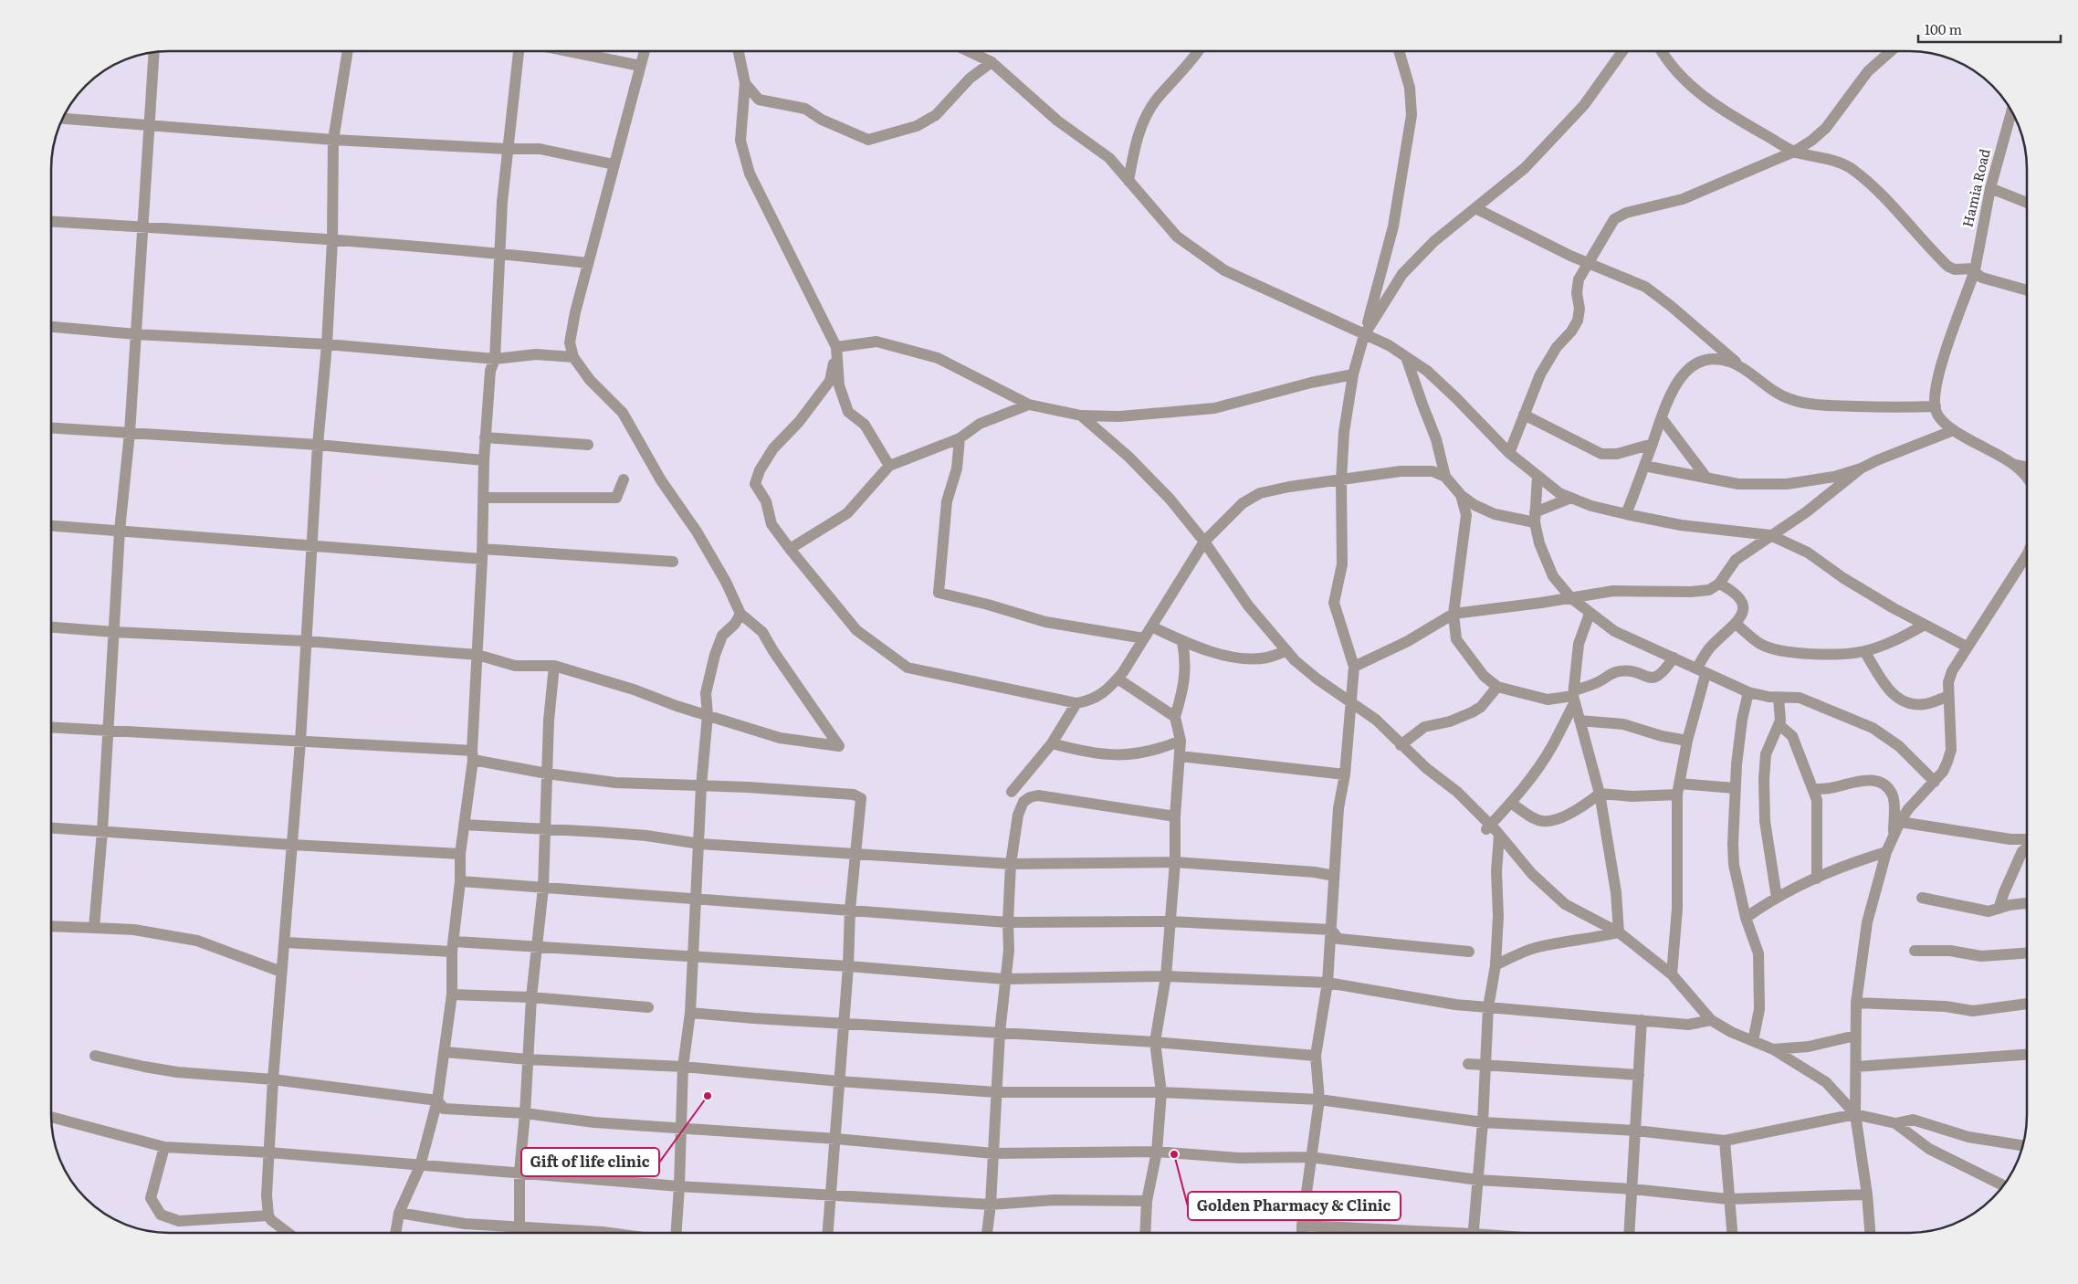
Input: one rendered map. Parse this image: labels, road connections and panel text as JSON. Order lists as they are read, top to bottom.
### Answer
{
  "streets": {
    "street": ["Hamia Road"]
  },
  "places": ["Gift of life clinic", "Golden Pharmacy & Clinic"],
  "scale_bar": "100 m"
}
